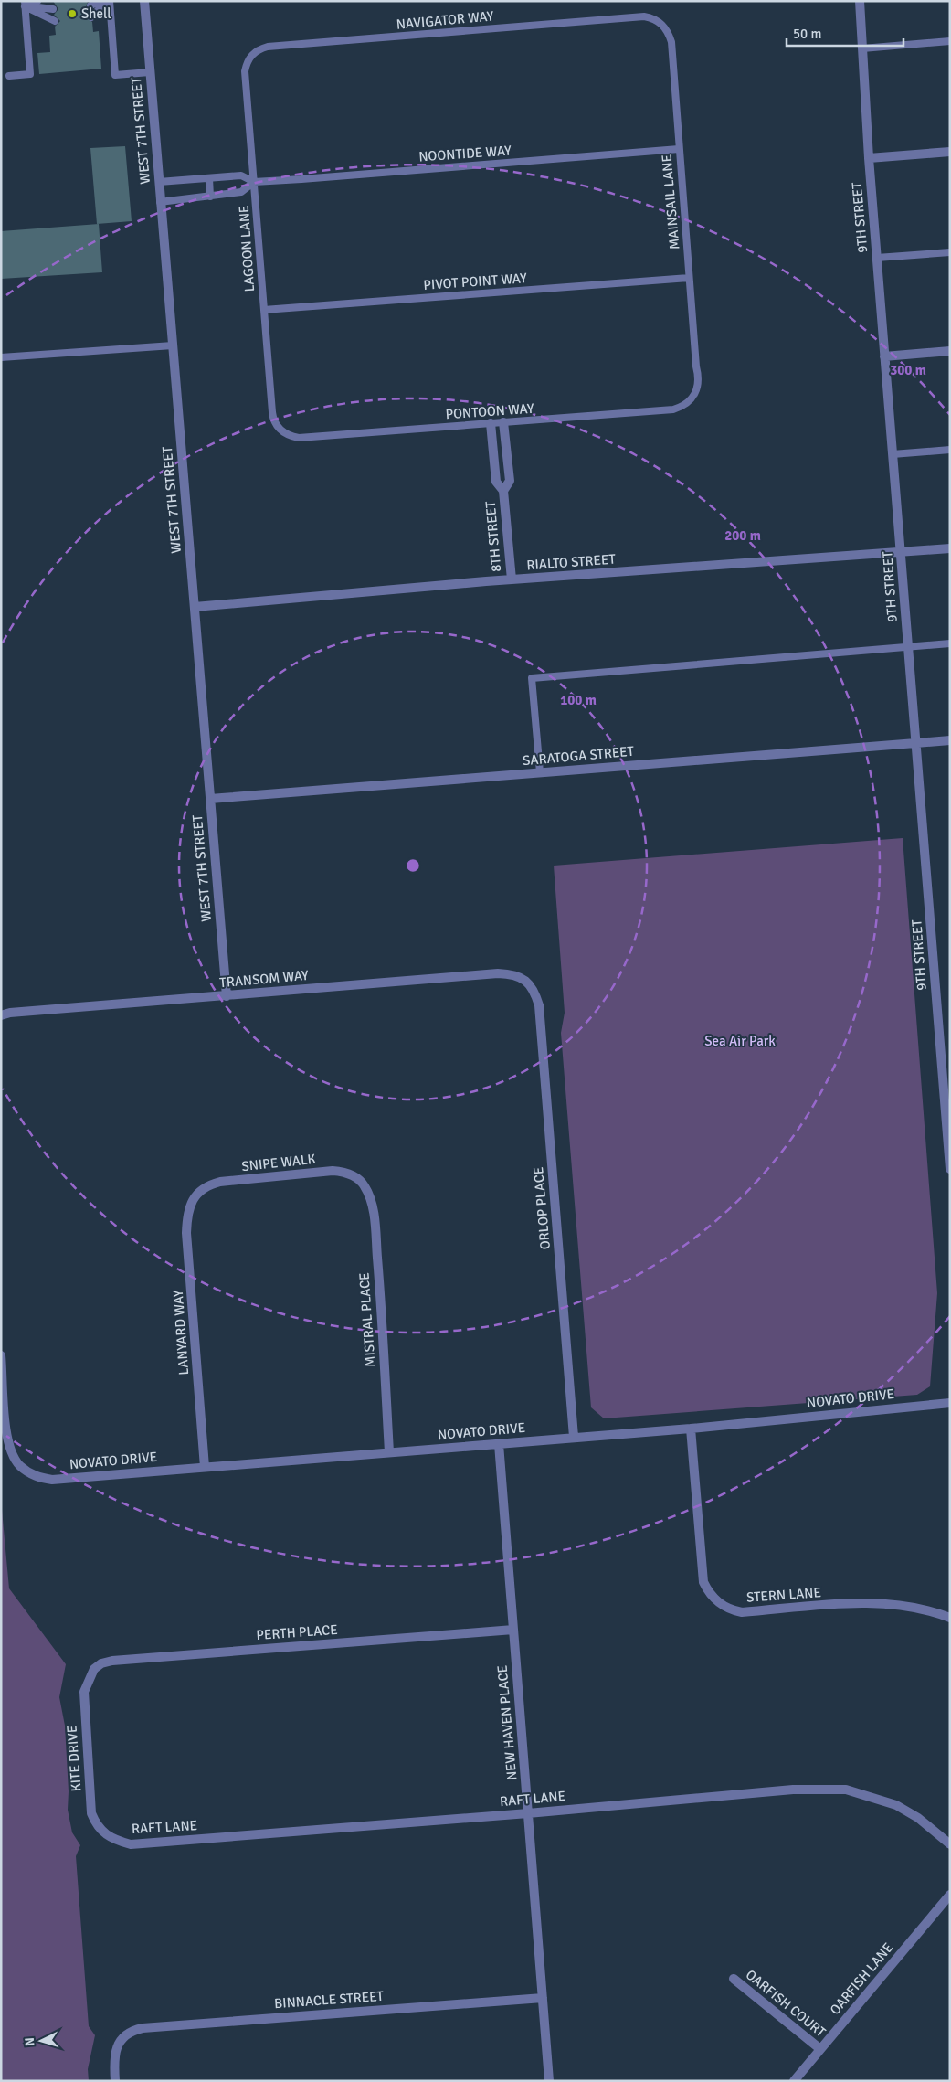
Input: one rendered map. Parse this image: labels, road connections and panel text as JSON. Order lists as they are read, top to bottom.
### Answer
{
  "streets": {
    "street": [
      "WEST 7TH STREET",
      "9TH STREET",
      "8TH STREET",
      "RIALTO STREET",
      "SARATOGA STREET",
      "TRANSOM WAY",
      "SNIPE WALK",
      "ORLOP PLACE",
      "MISTRAL PLACE",
      "LANYARD WAY",
      "NOVATO DRIVE",
      "STERN LANE",
      "PERTH PLACE",
      "NEW HAVEN PLACE",
      "KITE DRIVE",
      "RAFT LANE",
      "OARFISH LANE",
      "BINNACLE STREET",
      "OARFISH COURT"
    ],
    "lane": [
      "NAVIGATOR WAY",
      "NOONTIDE WAY",
      "MAINSAIL LANE",
      "LAGOON LANE",
      "PIVOT POINT WAY",
      "PONTOON WAY"
    ]
  },
  "crossings": [
    ["NAVIGATOR WAY", "MAINSAIL LANE"],
    ["NAVIGATOR WAY", "LAGOON LANE"],
    ["WEST 7TH STREET", "NOONTIDE WAY"],
    ["WEST 7TH STREET", "RIALTO STREET"],
    ["WEST 7TH STREET", "SARATOGA STREET"],
    ["WEST 7TH STREET", "TRANSOM WAY"],
    ["NOONTIDE WAY", "MAINSAIL LANE"],
    ["NOONTIDE WAY", "LAGOON LANE"],
    ["MAINSAIL LANE", "PIVOT POINT WAY"],
    ["MAINSAIL LANE", "PONTOON WAY"],
    ["9TH STREET", "RIALTO STREET"],
    ["9TH STREET", "SARATOGA STREET"],
    ["LAGOON LANE", "PIVOT POINT WAY"],
    ["LAGOON LANE", "PONTOON WAY"],
    ["PONTOON WAY", "8TH STREET"],
    ["8TH STREET", "RIALTO STREET"],
    ["TRANSOM WAY", "ORLOP PLACE"],
    ["SNIPE WALK", "MISTRAL PLACE"],
    ["SNIPE WALK", "LANYARD WAY"],
    ["ORLOP PLACE", "NOVATO DRIVE"],
    ["MISTRAL PLACE", "NOVATO DRIVE"],
    ["LANYARD WAY", "NOVATO DRIVE"],
    ["NOVATO DRIVE", "STERN LANE"],
    ["NOVATO DRIVE", "NEW HAVEN PLACE"],
    ["PERTH PLACE", "NEW HAVEN PLACE"],
    ["PERTH PLACE", "KITE DRIVE"],
    ["NEW HAVEN PLACE", "RAFT LANE"],
    ["NEW HAVEN PLACE", "BINNACLE STREET"],
    ["KITE DRIVE", "RAFT LANE"],
    ["OARFISH LANE", "OARFISH COURT"]
  ],
  "parks": ["Sea Air Park"],
  "places": ["Shell"],
  "scale_bar": "50 m",
  "north": "left",
  "rings": ["300 m", "200 m", "100 m"]
}
